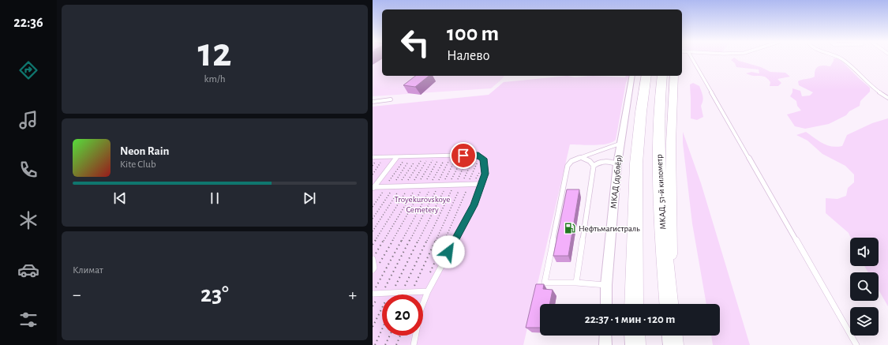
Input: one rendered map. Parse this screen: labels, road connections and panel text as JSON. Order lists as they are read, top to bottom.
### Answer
{
  "streets": {
    "highway": ["МКАД, 51-й километр"],
    "street": ["МКАД (дублёр)"]
  },
  "parks": ["Troyekurovskoye Cemetery"],
  "places": {
    "fuel station": ["Нефтьмагистраль"]
  },
  "page": {
    "tabs": "22:36",
    "tile": [
      ["12", "km/h"],
      "Климат"
    ],
    "turn": ["100 m", "Налево"],
    "song": ["Neon Rain", "Kite Club"],
    "heat": ["−", "23°", "+"],
    "limit": "20",
    "trip": "22:37 · 1 мин · 120 m"
  }
}
